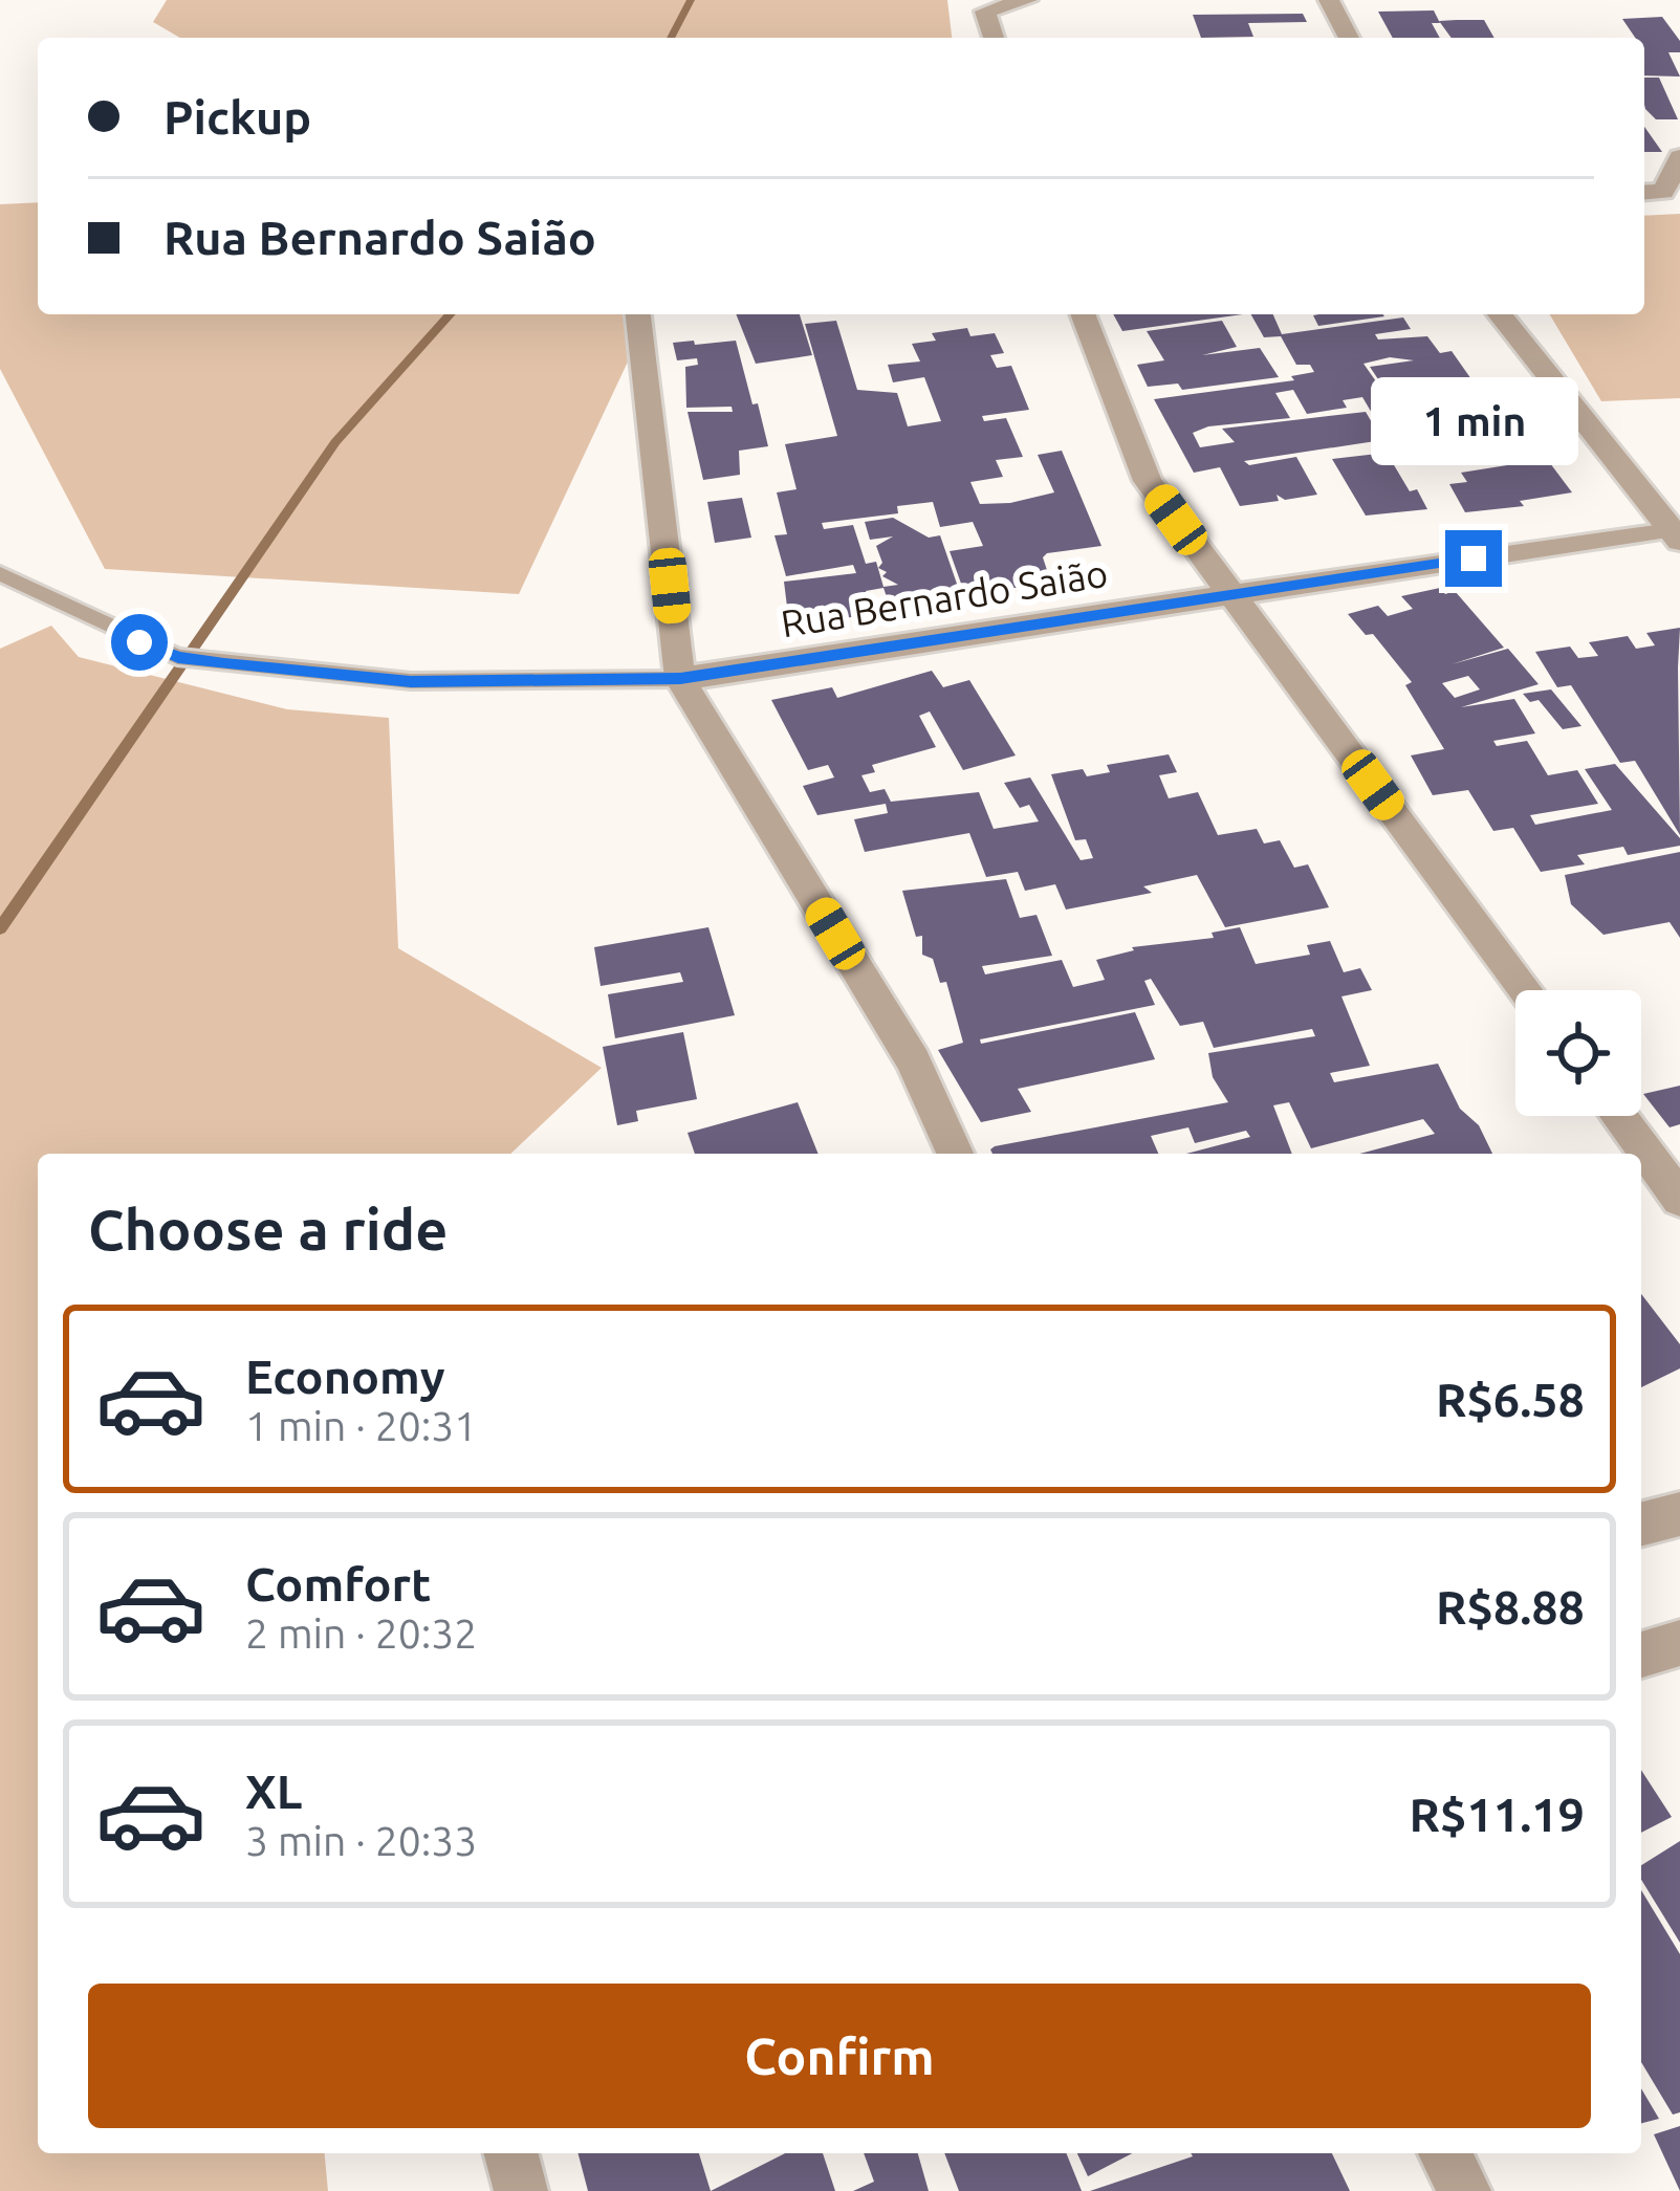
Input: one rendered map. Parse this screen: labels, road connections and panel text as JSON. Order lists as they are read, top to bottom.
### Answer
{
  "streets": {
    "street": ["Rua Bernardo Saião"]
  },
  "page": {
    "banner": ["Pickup", "Rua Bernardo Saião"],
    "bubble": "1 min",
    "heading": "Choose a ride",
    "list": [
      {
        "name": "Economy",
        "note": "1 min · 20:31",
        "value": "R$6.58"
      },
      {
        "name": "Comfort",
        "note": "2 min · 20:32",
        "value": "R$8.88"
      },
      {
        "name": "XL",
        "note": "3 min · 20:33",
        "value": "R$11.19"
      }
    ],
    "buttons": "Confirm"
  }
}
